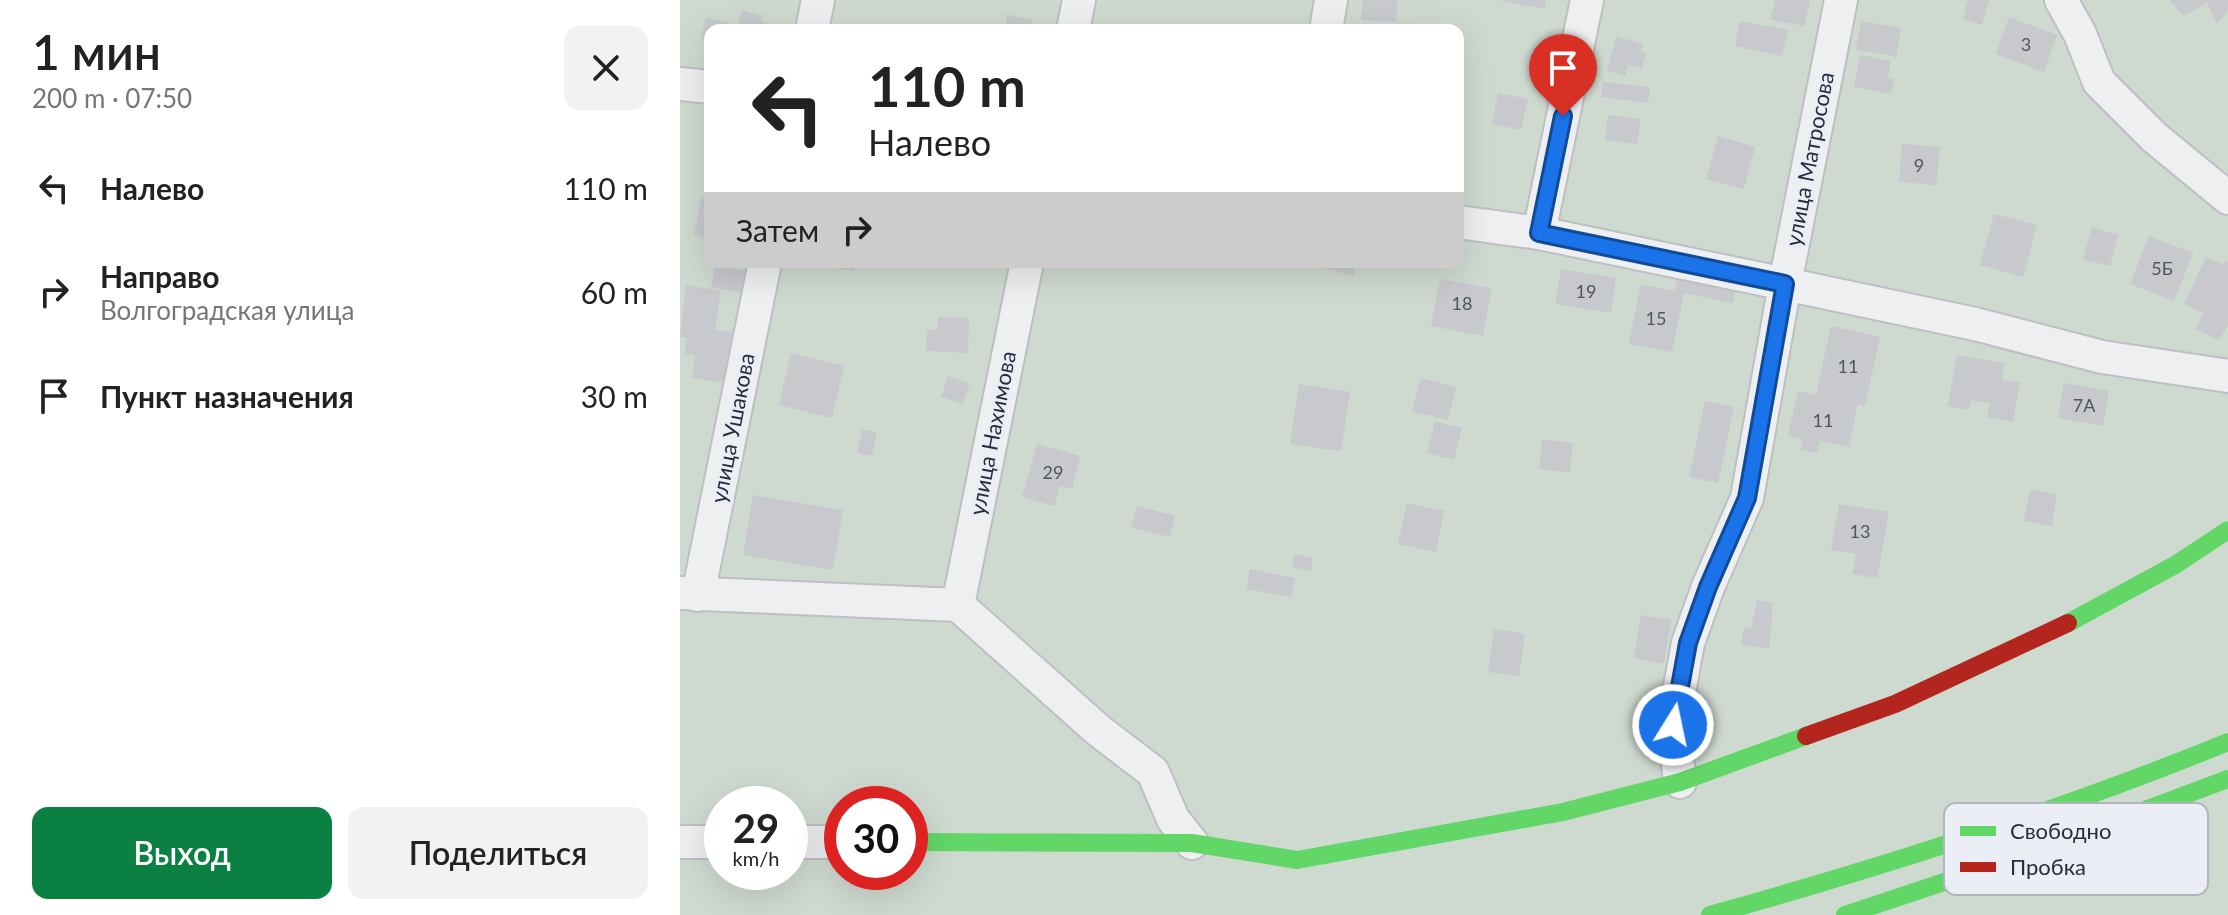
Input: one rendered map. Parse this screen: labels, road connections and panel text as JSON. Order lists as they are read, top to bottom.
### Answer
{
  "streets": {
    "street": ["улица Матросова", "улица Ушакова", "улица Нахимова"]
  },
  "house_numbers": [
    "3",
    "9",
    "5Б",
    "19",
    "18",
    "15",
    "11",
    "7А",
    "11",
    "29",
    "13"
  ],
  "legend": ["Свободно", "Пробка"],
  "page": {
    "heading": ["1 мин", "200 m · 07:50"],
    "turn": ["110 m", "Налево"],
    "list": [
      {
        "name": "Налево",
        "value": "110 m"
      },
      {
        "name": "Направо",
        "note": "Волгоградская улица",
        "value": "60 m"
      },
      {
        "name": "Пункт назначения",
        "value": "30 m"
      }
    ],
    "then": "Затем",
    "speed": "29 km/h",
    "limit": "30",
    "buttons": ["Выход", "Поделиться"]
  }
}
